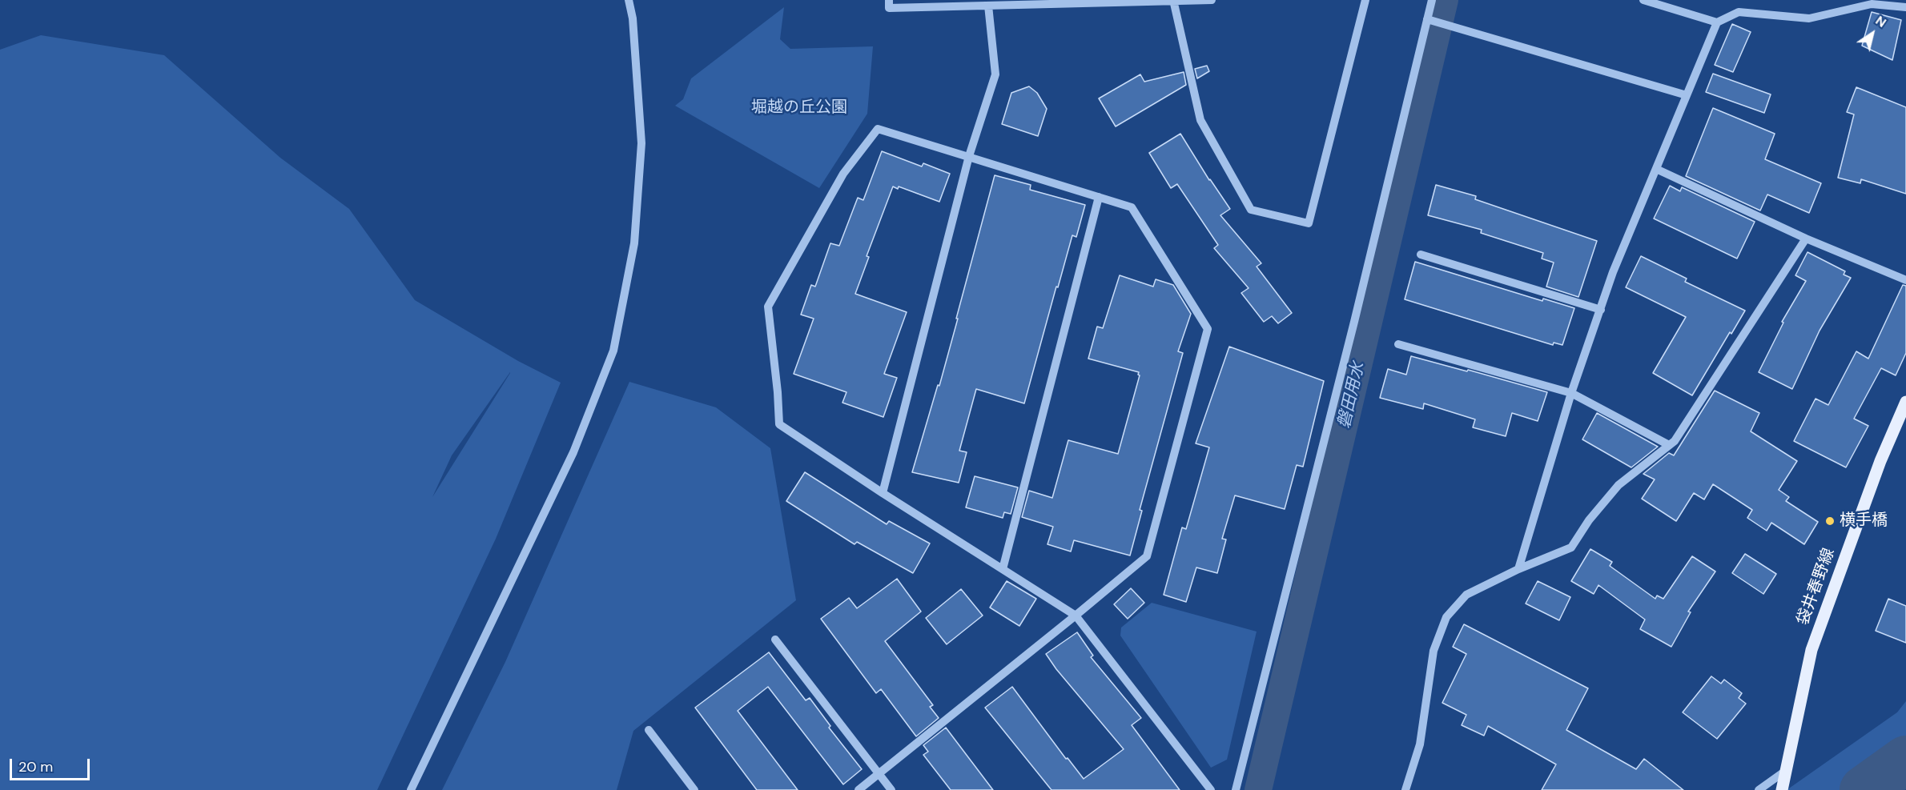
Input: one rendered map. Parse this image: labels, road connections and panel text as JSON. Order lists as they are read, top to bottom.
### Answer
{
  "streets": {
    "main road": ["袋井春野線"]
  },
  "water": ["磐田用水"],
  "parks": ["堀越の丘公園"],
  "places": ["横手橋"],
  "scale_bar": "20 m",
  "north": "top right"
}
